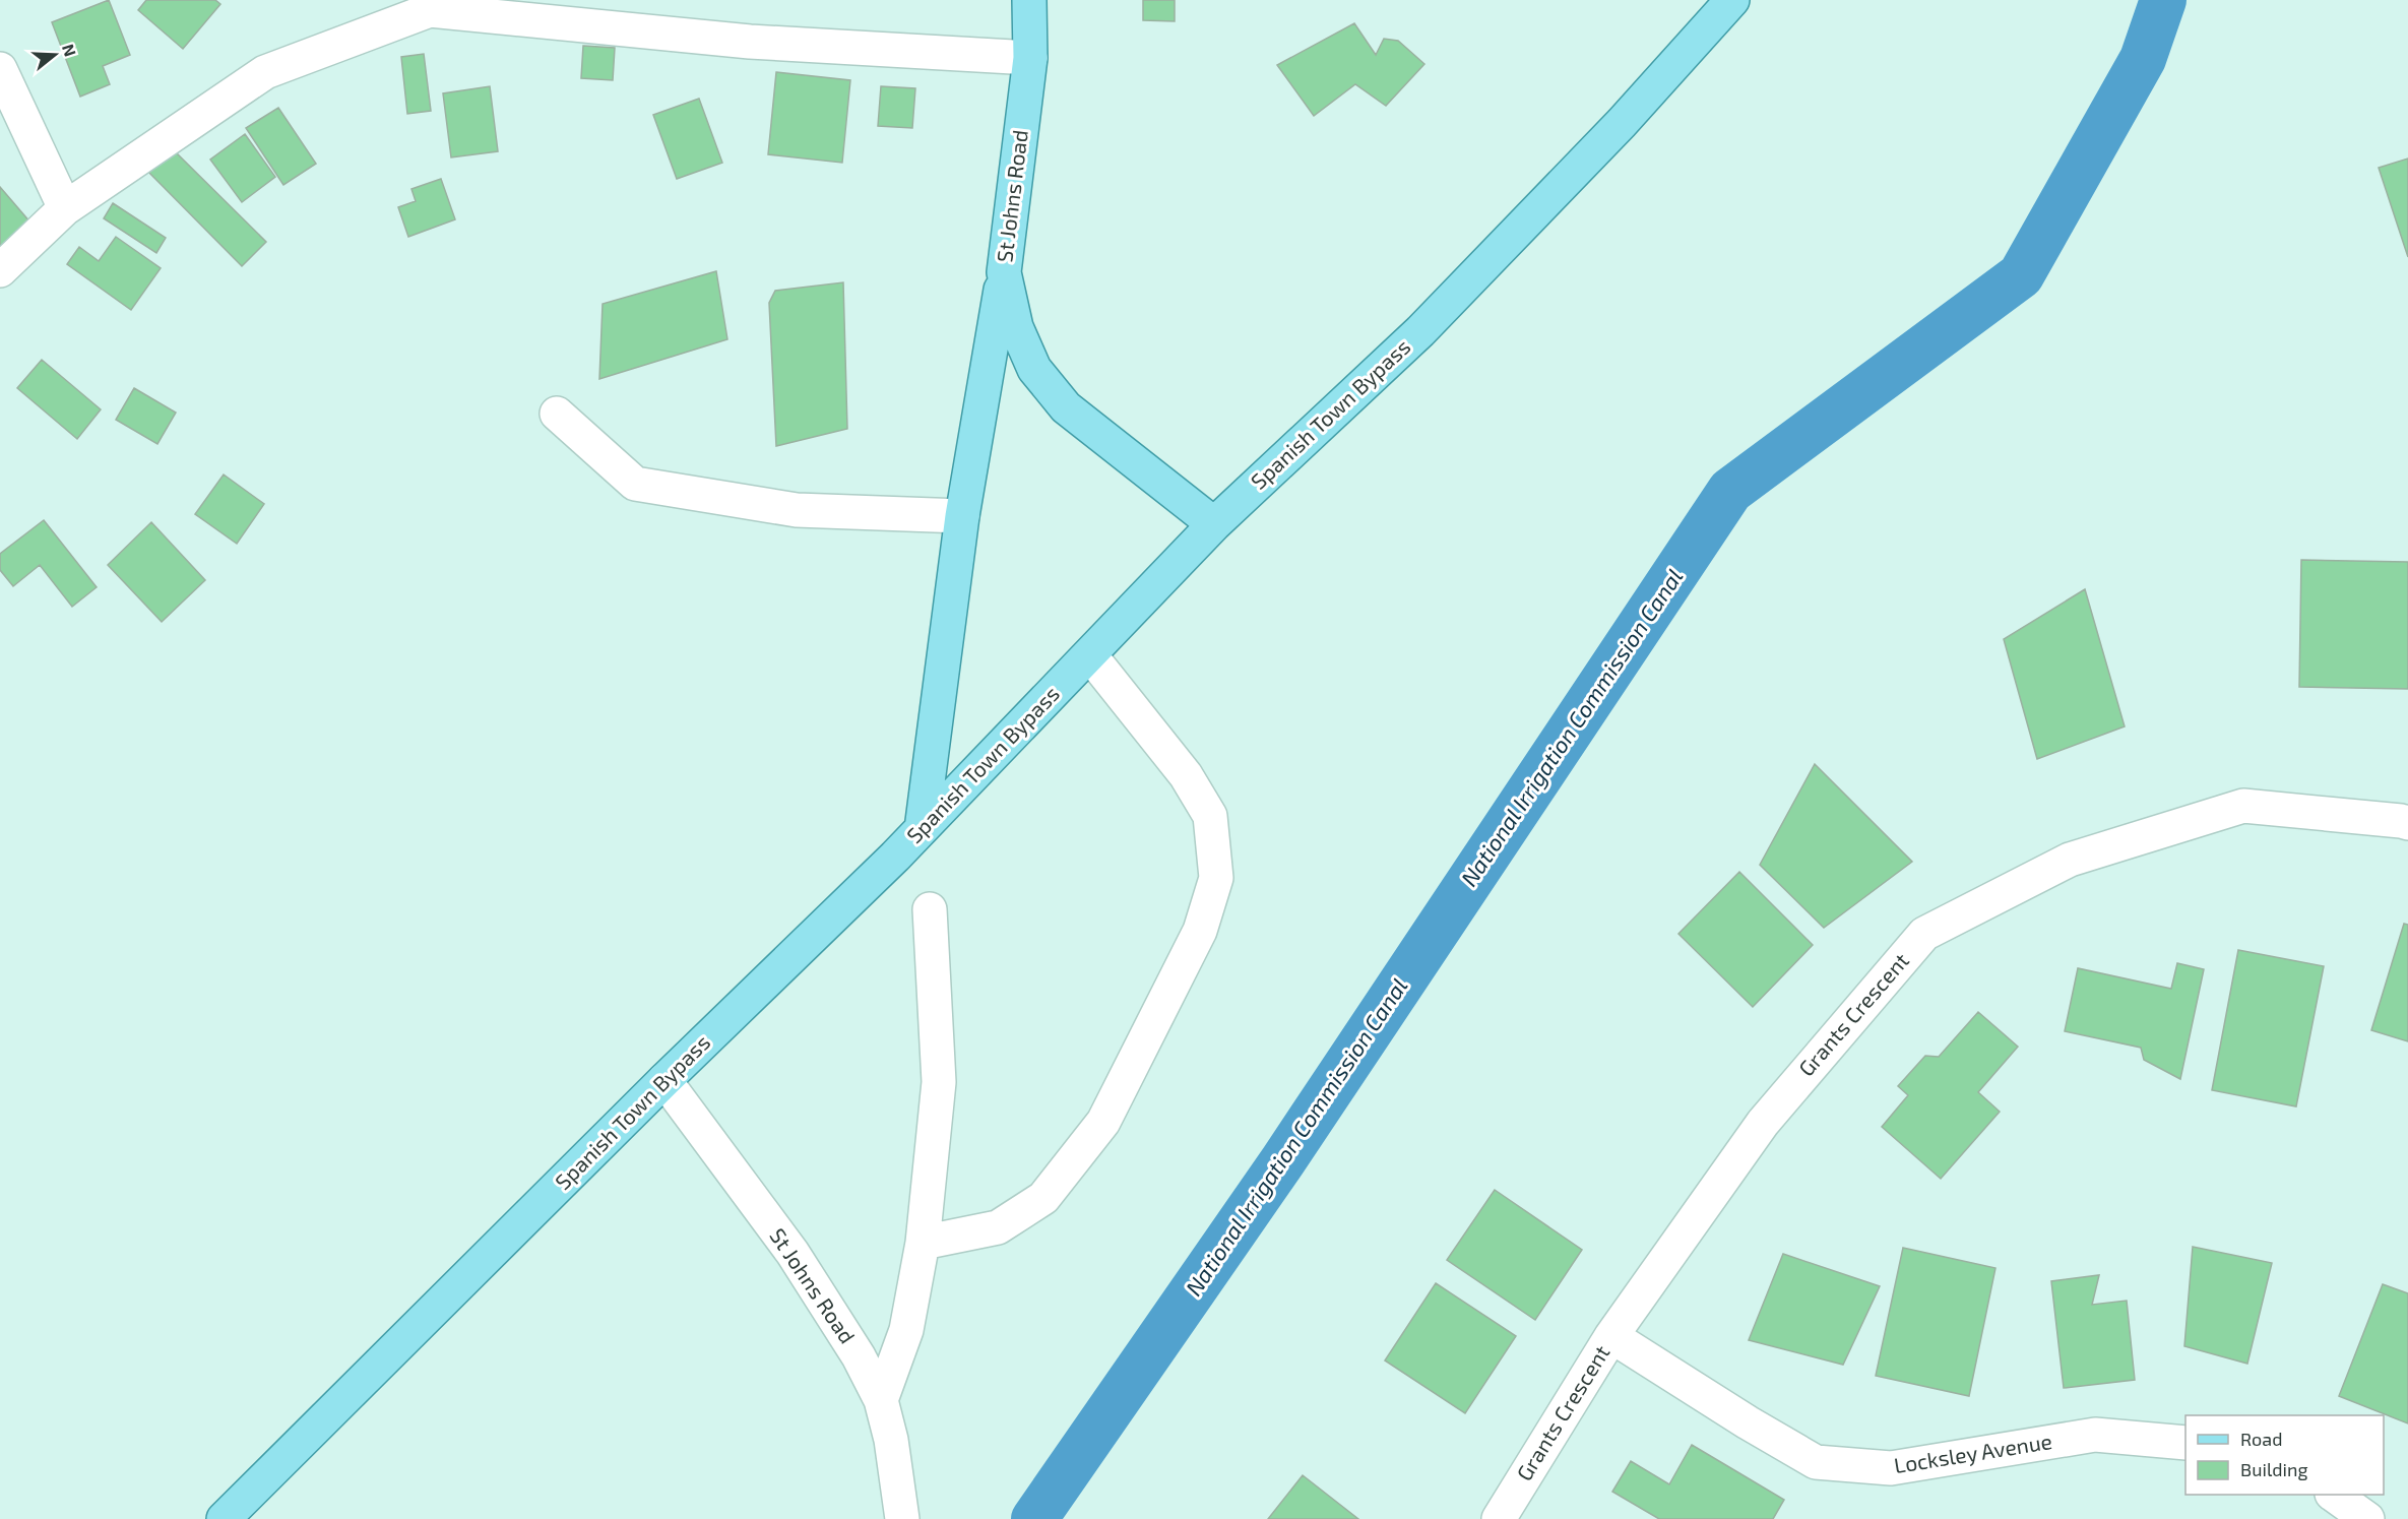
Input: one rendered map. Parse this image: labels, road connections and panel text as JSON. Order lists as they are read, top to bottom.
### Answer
{
  "streets": {
    "main road": ["St Johns Road", "Spanish Town Bypass"],
    "street": ["Grants Crescent", "Locksley Avenue"]
  },
  "crossings": [
    ["St Johns Road", "Spanish Town Bypass"],
    ["Grants Crescent", "Locksley Avenue"]
  ],
  "water": ["National Irrigation Commission Canal"],
  "legend": ["Road", "Building"],
  "north": "right"
}
